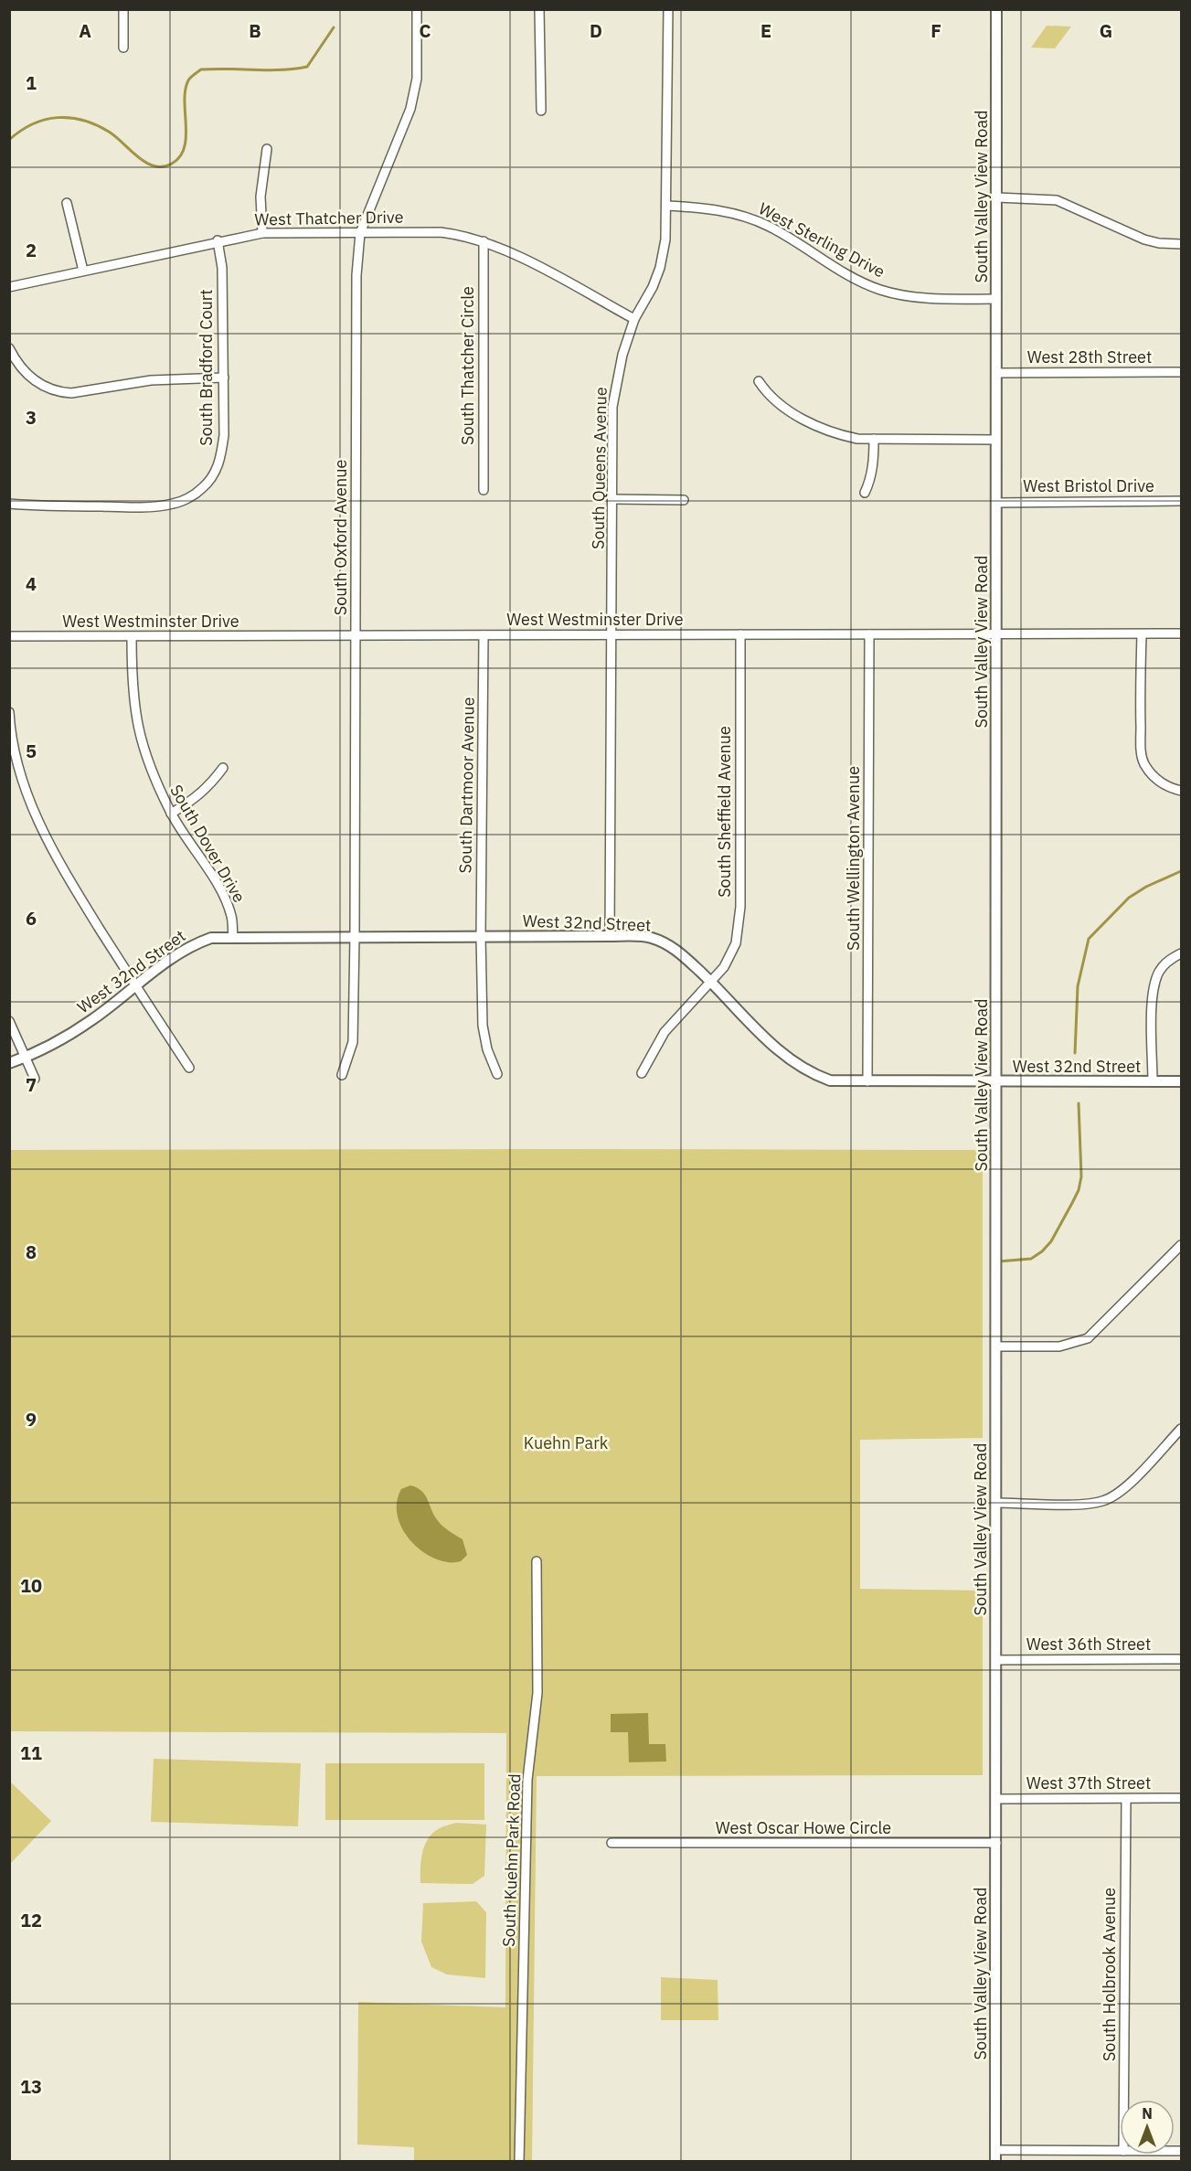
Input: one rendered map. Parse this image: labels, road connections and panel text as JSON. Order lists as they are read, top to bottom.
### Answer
{
  "streets": {
    "street": [
      "South Valley View Road",
      "West Thatcher Drive",
      "West Sterling Drive",
      "West 28th Street",
      "South Thatcher Circle",
      "South Bradford Court",
      "South Queens Avenue",
      "West Bristol Drive",
      "South Oxford Avenue",
      "West Westminster Drive",
      "South Dartmoor Avenue",
      "South Sheffield Avenue",
      "South Dover Drive",
      "South Wellington Avenue",
      "West 32nd Street",
      "West 36th Street",
      "West 37th Street",
      "West Oscar Howe Circle",
      "South Kuehn Park Road",
      "South Holbrook Avenue"
    ]
  },
  "crossings": [
    ["South Valley View Road", "West Sterling Drive"],
    ["South Valley View Road", "West 28th Street"],
    ["South Valley View Road", "West Bristol Drive"],
    ["South Valley View Road", "West Westminster Drive"],
    ["South Valley View Road", "West 32nd Street"],
    ["South Valley View Road", "West 36th Street"],
    ["South Valley View Road", "West 37th Street"],
    ["South Valley View Road", "West Oscar Howe Circle"],
    ["West Thatcher Drive", "South Thatcher Circle"],
    ["West Thatcher Drive", "South Bradford Court"],
    ["West Thatcher Drive", "South Queens Avenue"],
    ["West Thatcher Drive", "South Oxford Avenue"],
    ["West Sterling Drive", "South Queens Avenue"],
    ["South Queens Avenue", "West Westminster Drive"],
    ["South Queens Avenue", "West 32nd Street"],
    ["South Oxford Avenue", "West Westminster Drive"],
    ["South Oxford Avenue", "West 32nd Street"],
    ["West Westminster Drive", "South Dartmoor Avenue"],
    ["West Westminster Drive", "South Sheffield Avenue"],
    ["West Westminster Drive", "South Dover Drive"],
    ["West Westminster Drive", "South Wellington Avenue"],
    ["South Dartmoor Avenue", "West 32nd Street"],
    ["South Sheffield Avenue", "West 32nd Street"],
    ["South Dover Drive", "West 32nd Street"],
    ["South Wellington Avenue", "West 32nd Street"],
    ["West 37th Street", "South Holbrook Avenue"]
  ],
  "parks": ["Kuehn Park"],
  "north": "top",
  "grid": {
    "columns": [
      "A",
      "B",
      "C",
      "D",
      "E",
      "F",
      "G"
    ],
    "rows": [
      "1",
      "2",
      "3",
      "4",
      "5",
      "6",
      "7",
      "8",
      "9",
      "10",
      "11",
      "12",
      "13"
    ]
  }
}
